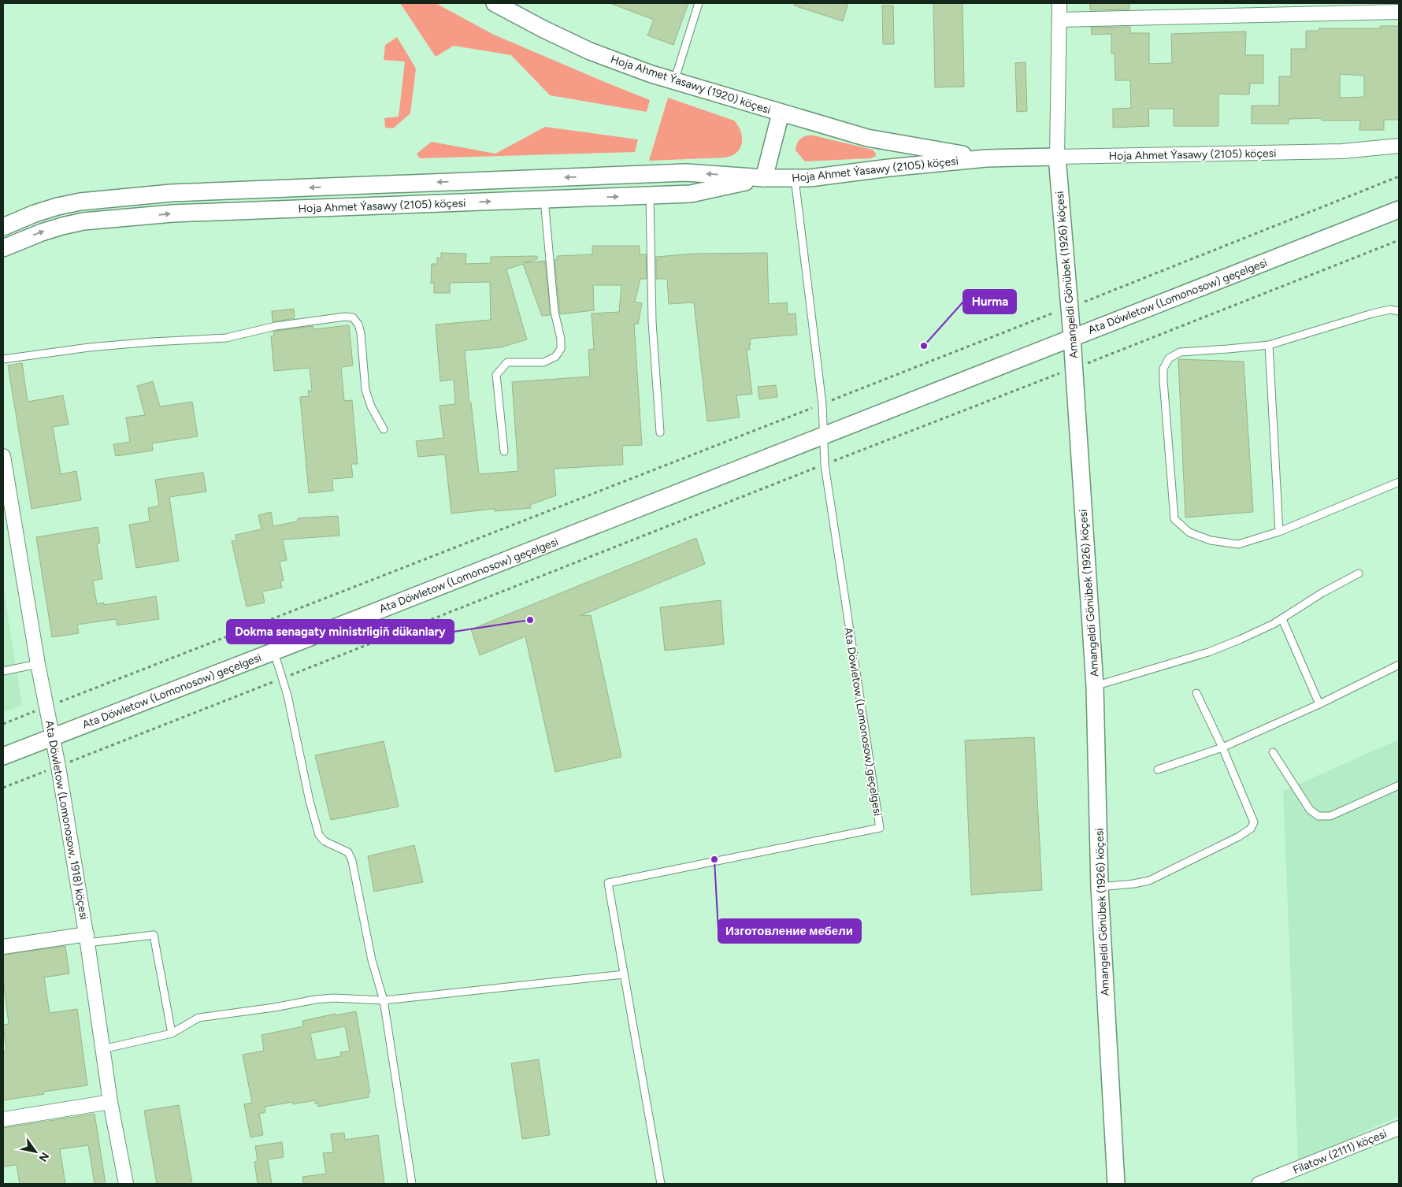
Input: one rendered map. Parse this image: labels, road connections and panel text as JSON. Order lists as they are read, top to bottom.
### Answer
{
  "streets": {
    "street": [
      "Hoja Ahmet Ýasawy (1920) köçesi",
      "Hoja Ahmet Ýasawy (2105) köçesi",
      "Amangeldi Gönübek (1926) köçesi",
      "Ata Döwletow (Lomonosow) geçelgesi",
      "Ata Döwletow (Lomonosow, 1918) köçesi",
      "Filatow (2111) köçesi"
    ]
  },
  "crossings": [
    ["Hoja Ahmet Ýasawy (1920) köçesi", "Hoja Ahmet Ýasawy (2105) köçesi"],
    ["Hoja Ahmet Ýasawy (2105) köçesi", "Amangeldi Gönübek (1926) köçesi"],
    ["Amangeldi Gönübek (1926) köçesi", "Ata Döwletow (Lomonosow) geçelgesi"],
    ["Ata Döwletow (Lomonosow) geçelgesi", "Ata Döwletow (Lomonosow, 1918) köçesi"]
  ],
  "places": ["Hurma", "Dokma senagaty ministrligiň dükanlary", "Изготовление мебели"],
  "north": "bottom right"
}
